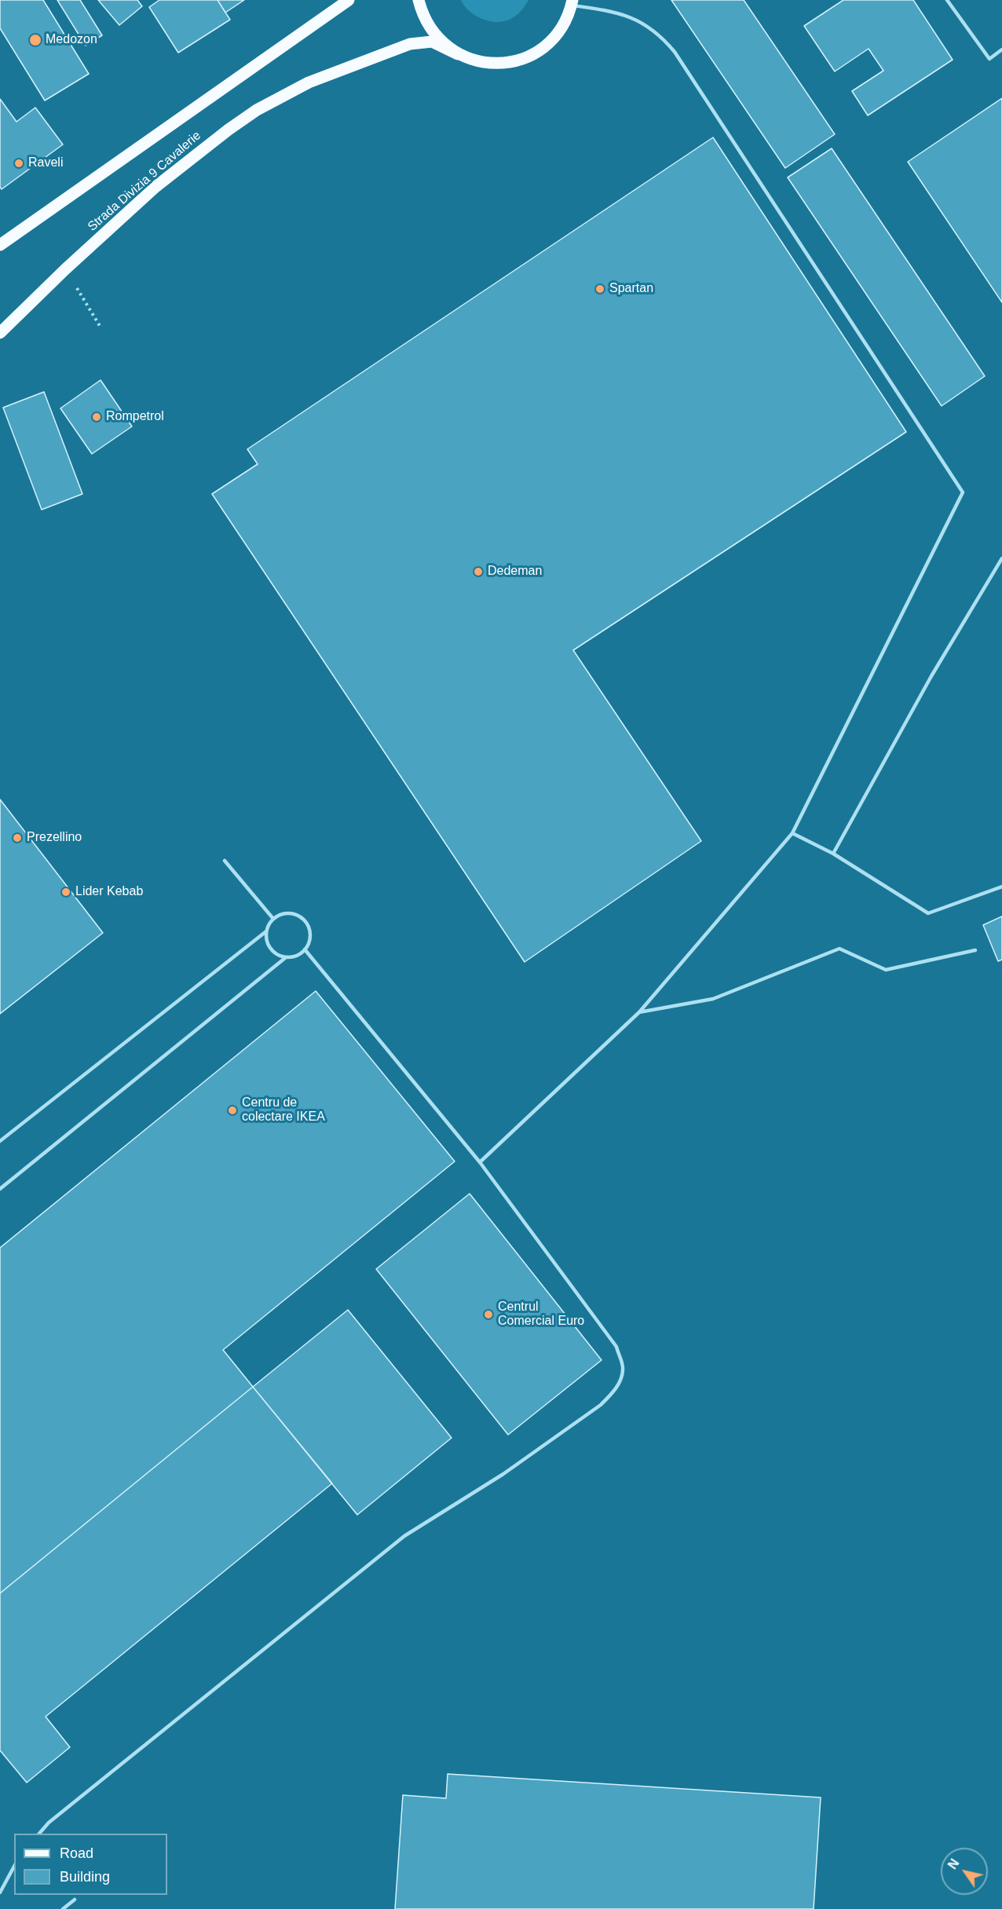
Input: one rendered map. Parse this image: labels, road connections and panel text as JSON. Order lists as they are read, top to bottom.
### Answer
{
  "streets": {
    "main road": ["Strada Divizia 9 Cavalerie"]
  },
  "places": [
    "Medozon",
    "Raveli",
    "Spartan",
    "Rompetrol",
    "Dedeman",
    "Prezellino",
    "Lider Kebab",
    "Centru de colectare IKEA",
    "Centrul Comercial Euro"
  ],
  "legend": ["Road", "Building"],
  "north": "top left"
}
